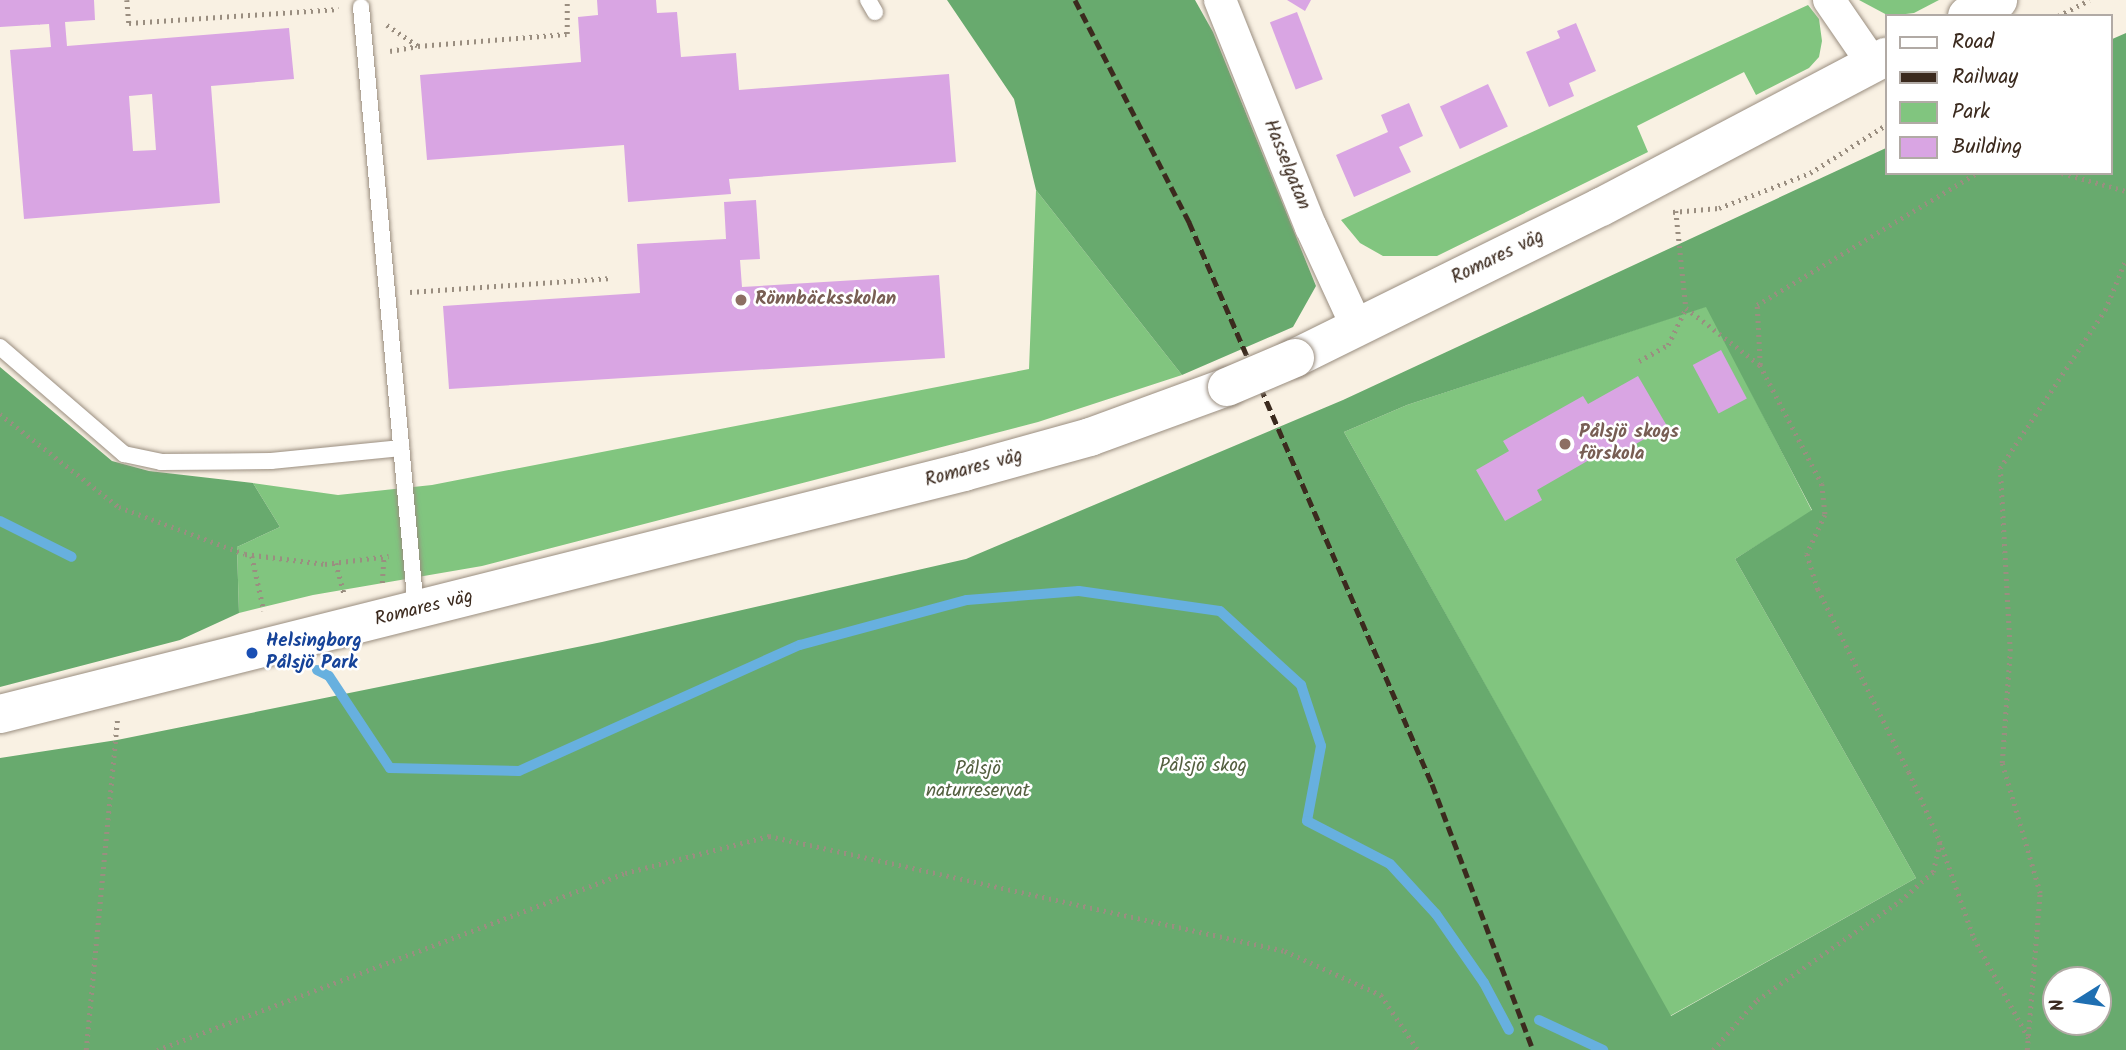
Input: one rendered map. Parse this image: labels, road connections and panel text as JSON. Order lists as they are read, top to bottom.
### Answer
{
  "streets": {
    "street": ["Hasselgatan", "Romares väg"]
  },
  "crossings": [
    ["Hasselgatan", "Romares väg"]
  ],
  "parks": ["Pålsjö skog", "Pålsjö naturreservat"],
  "places": ["Rönnbäcksskolan", "Pålsjö skogs förskola", "Helsingborg Pålsjö Park"],
  "legend": [
    "Road",
    "Railway",
    "Park",
    "Building"
  ],
  "north": "left"
}
